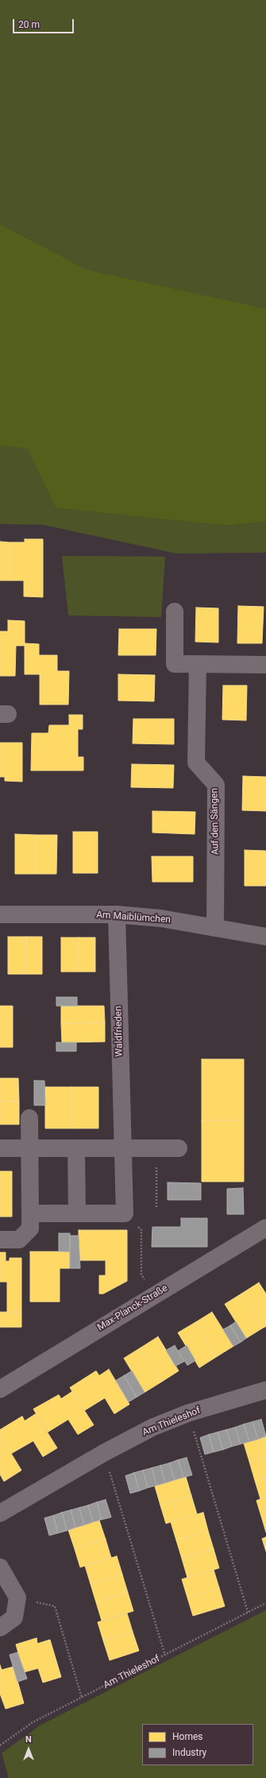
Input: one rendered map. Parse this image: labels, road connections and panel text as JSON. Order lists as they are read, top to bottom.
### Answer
{
  "streets": {
    "street": [
      "Auf den Sängen",
      "Am Maiblümchen",
      "Waldfrieden",
      "Max-Planck-Straße",
      "Am Thieleshof"
    ]
  },
  "crossings": [
    ["Auf den Sängen", "Am Maiblümchen"],
    ["Am Maiblümchen", "Waldfrieden"]
  ],
  "legend": ["Homes", "Industry"],
  "scale_bar": "20 m",
  "north": "top"
}
